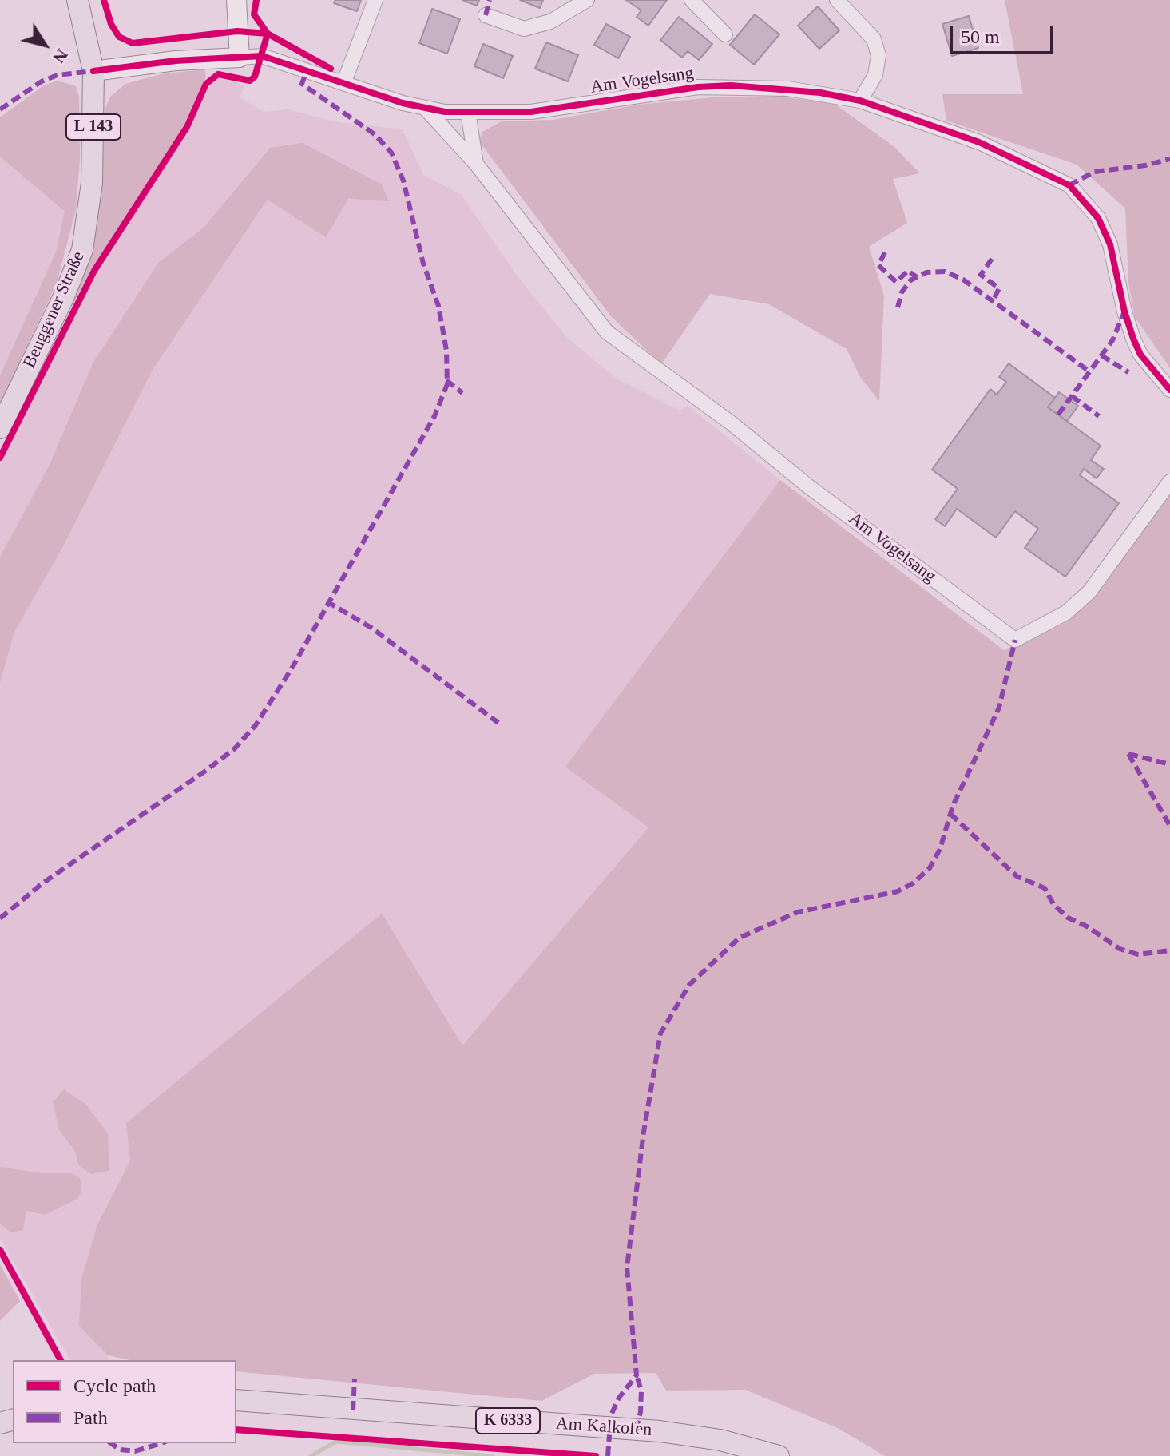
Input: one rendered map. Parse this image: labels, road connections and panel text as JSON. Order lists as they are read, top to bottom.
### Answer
{
  "streets": {
    "main road": [
      "L 143",
      "Beuggener Straße",
      "K 6333",
      "Am Kalkofen"
    ],
    "street": ["Am Vogelsang"]
  },
  "crossings": [
    ["Am Vogelsang", "Beuggener Straße"]
  ],
  "legend": ["Cycle path", "Path"],
  "scale_bar": "50 m",
  "north": "bottom right"
}
